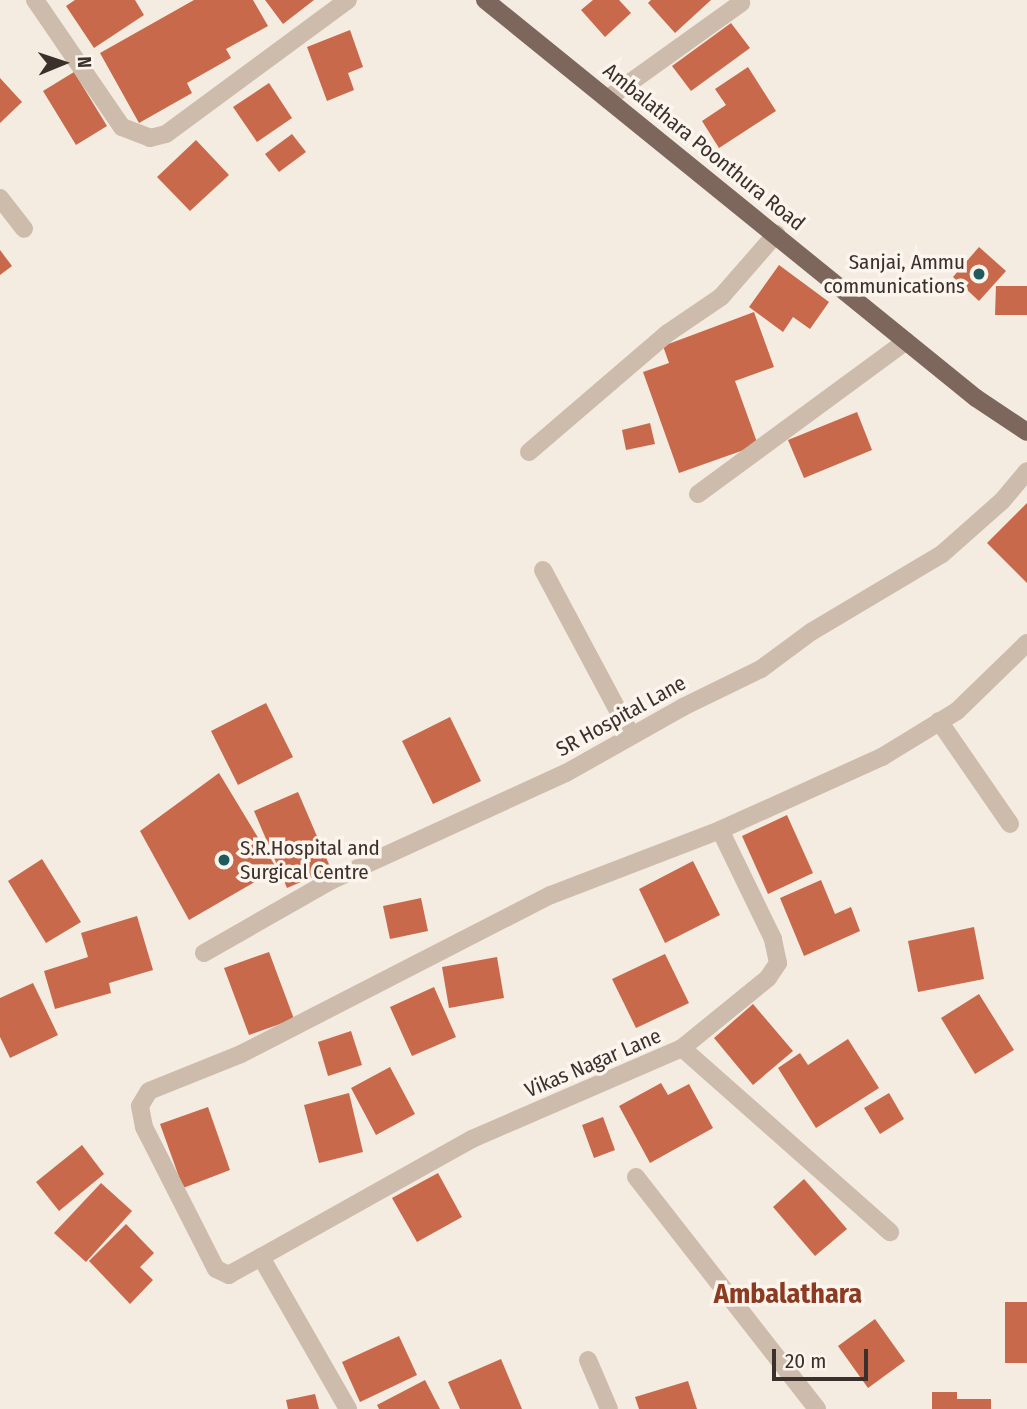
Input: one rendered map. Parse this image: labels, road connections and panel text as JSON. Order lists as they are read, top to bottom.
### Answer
{
  "streets": {
    "main road": ["Ambalathara Poonthura Road"],
    "street": ["SR Hospital Lane", "Vikas Nagar Lane"]
  },
  "districts": ["Ambalathara"],
  "places": ["Sanjai, Ammu communications", "S.R.Hospital and Surgical Centre"],
  "scale_bar": "20 m",
  "north": "right"
}
